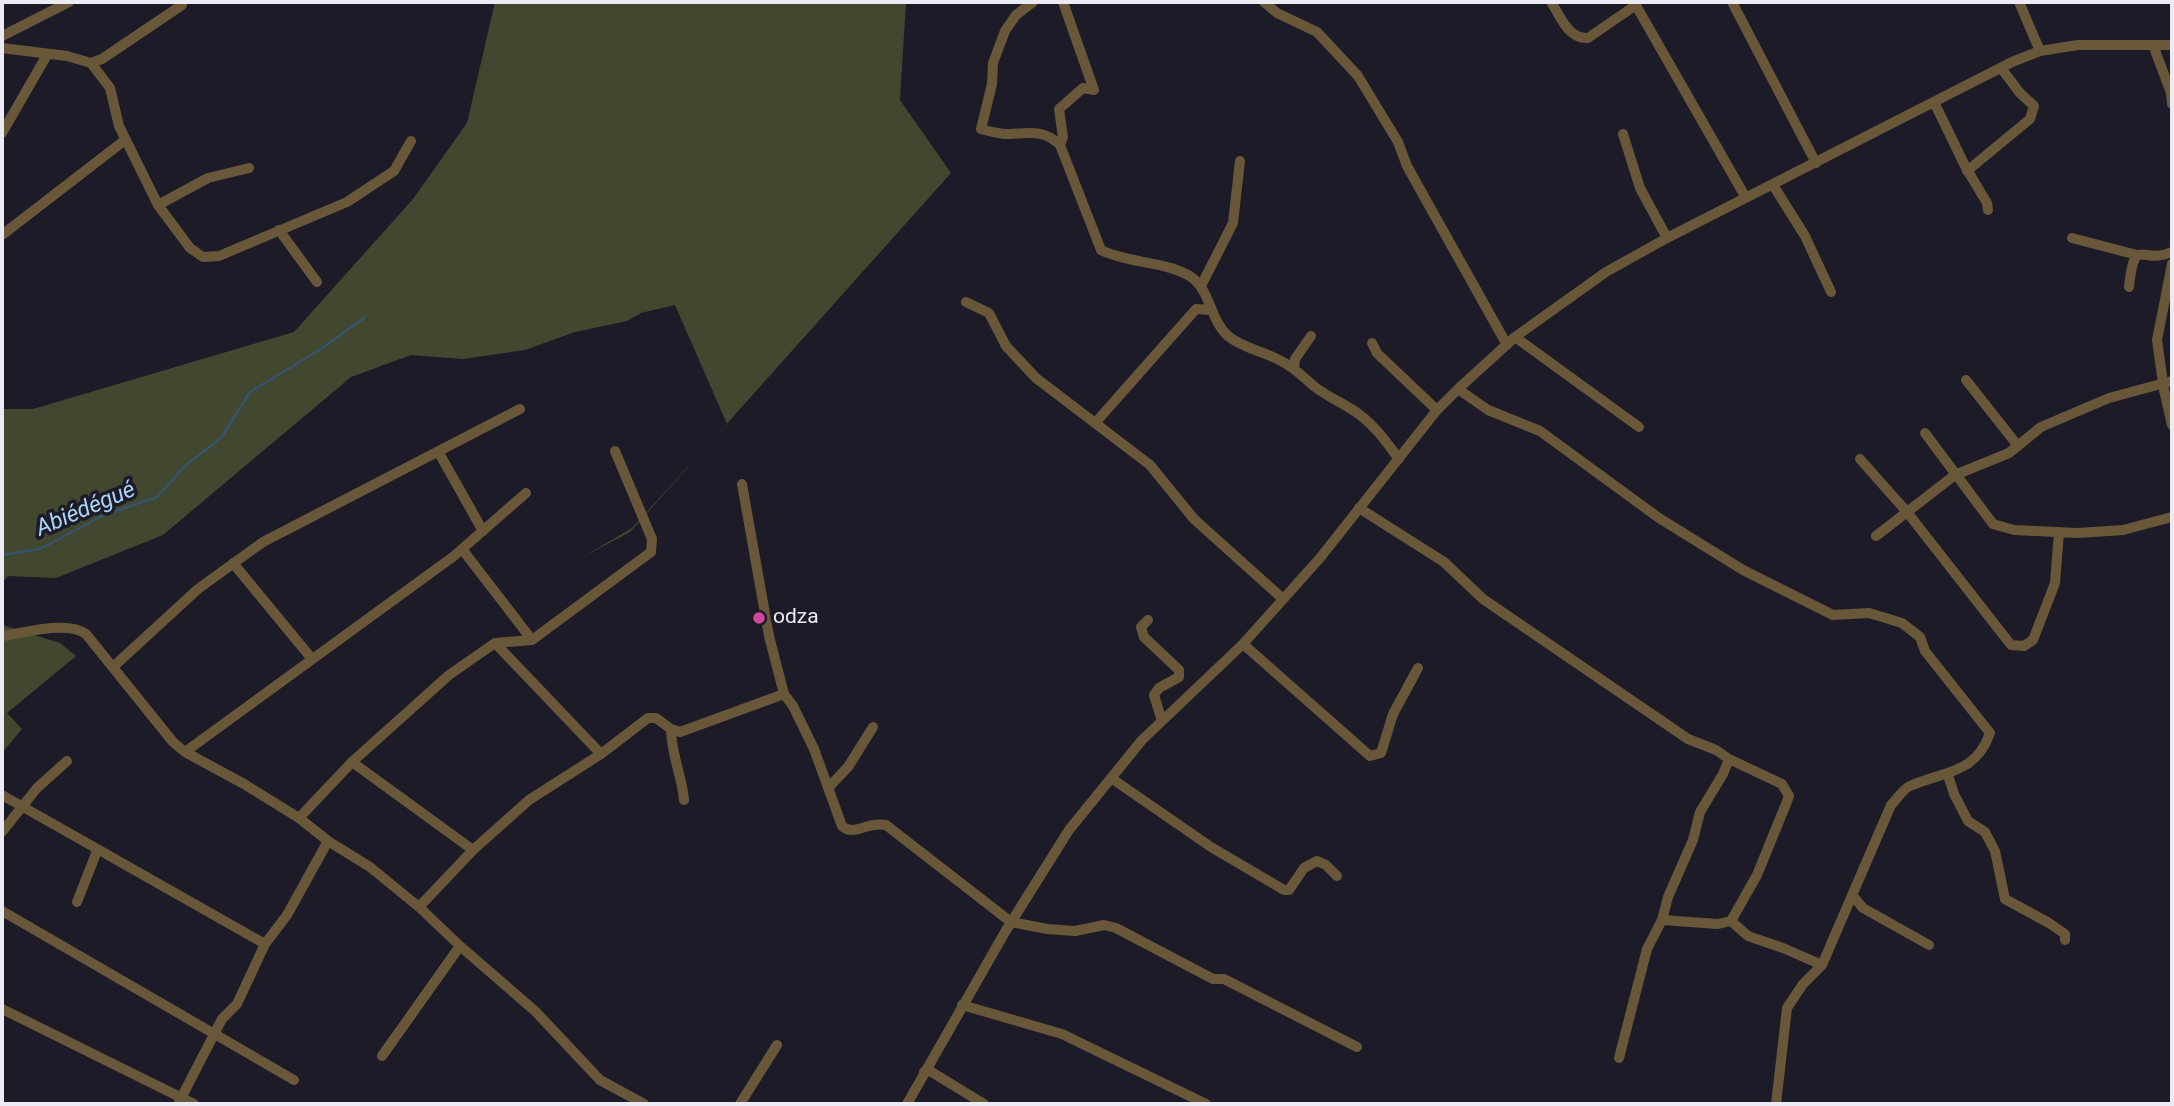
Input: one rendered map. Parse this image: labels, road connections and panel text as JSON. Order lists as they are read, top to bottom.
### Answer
{
  "water": ["Abiédégué"],
  "places": ["odza"]
}
